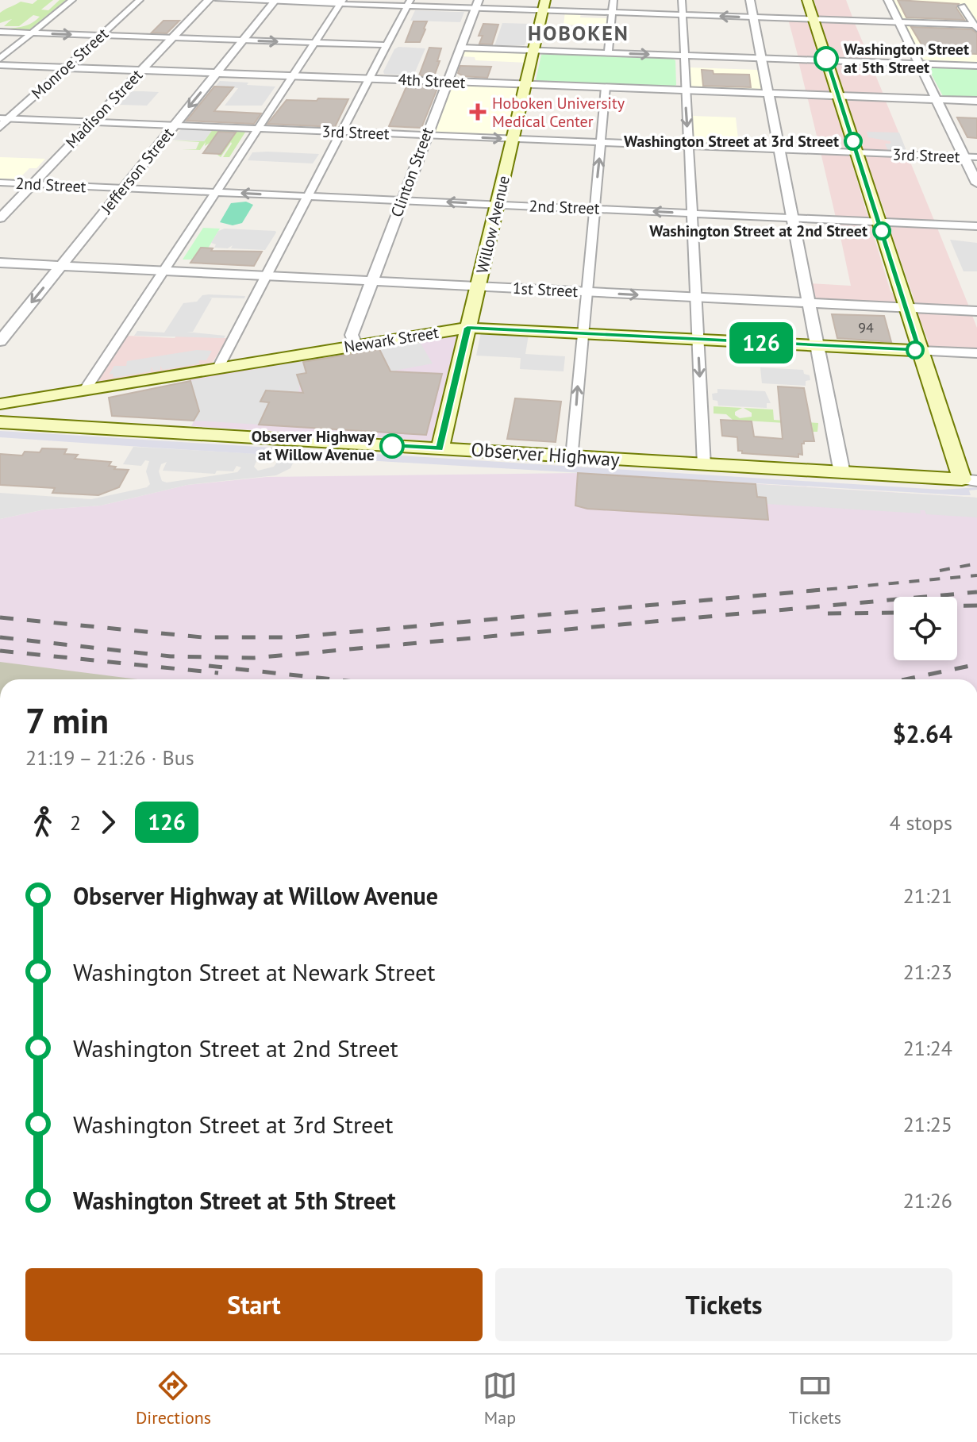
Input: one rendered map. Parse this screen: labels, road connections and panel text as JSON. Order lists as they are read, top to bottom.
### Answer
{
  "streets": {
    "main road": ["Willow Avenue", "Newark Street", "Observer Highway"],
    "street": [
      "Monroe Street",
      "4th Street",
      "Madison Street",
      "3rd Street",
      "Jefferson Street",
      "Clinton Street",
      "2nd Street",
      "1st Street"
    ]
  },
  "crossings": [
    ["Monroe Street", "4th Street"],
    ["Monroe Street", "3rd Street"],
    ["4th Street", "Madison Street"],
    ["4th Street", "Jefferson Street"],
    ["4th Street", "Clinton Street"],
    ["4th Street", "Willow Avenue"],
    ["Madison Street", "3rd Street"],
    ["Madison Street", "2nd Street"],
    ["3rd Street", "Jefferson Street"],
    ["3rd Street", "Clinton Street"],
    ["3rd Street", "Willow Avenue"],
    ["Jefferson Street", "2nd Street"],
    ["Jefferson Street", "1st Street"],
    ["Clinton Street", "2nd Street"],
    ["Clinton Street", "1st Street"],
    ["Clinton Street", "Newark Street"],
    ["2nd Street", "Willow Avenue"],
    ["Willow Avenue", "1st Street"],
    ["Willow Avenue", "Newark Street"],
    ["Willow Avenue", "Observer Highway"]
  ],
  "districts": ["HOBOKEN"],
  "places": {
    "other": [
      "Washington Street at 5th Street",
      "Washington Street at 3rd Street",
      "Washington Street at 2nd Street",
      "Observer Highway at Willow Avenue"
    ],
    "health": ["Hoboken University Medical Center"]
  },
  "lines": ["bus line 126"],
  "house_numbers": ["94"],
  "page": {
    "on_map": "126",
    "heading": ["7 min", "21:19 – 21:26 · Bus", "$2.64"],
    "legs": ["2", "126", "4 stops"],
    "list": [
      {
        "name": "Observer Highway at Willow Avenue",
        "value": "21:21"
      },
      {
        "name": "Washington Street at Newark Street",
        "value": "21:23"
      },
      {
        "name": "Washington Street at 2nd Street",
        "value": "21:24"
      },
      {
        "name": "Washington Street at 3rd Street",
        "value": "21:25"
      },
      {
        "name": "Washington Street at 5th Street",
        "value": "21:26"
      }
    ],
    "buttons": ["Start", "Tickets"],
    "tabs": ["Directions", "Map", "Tickets"]
  }
}
